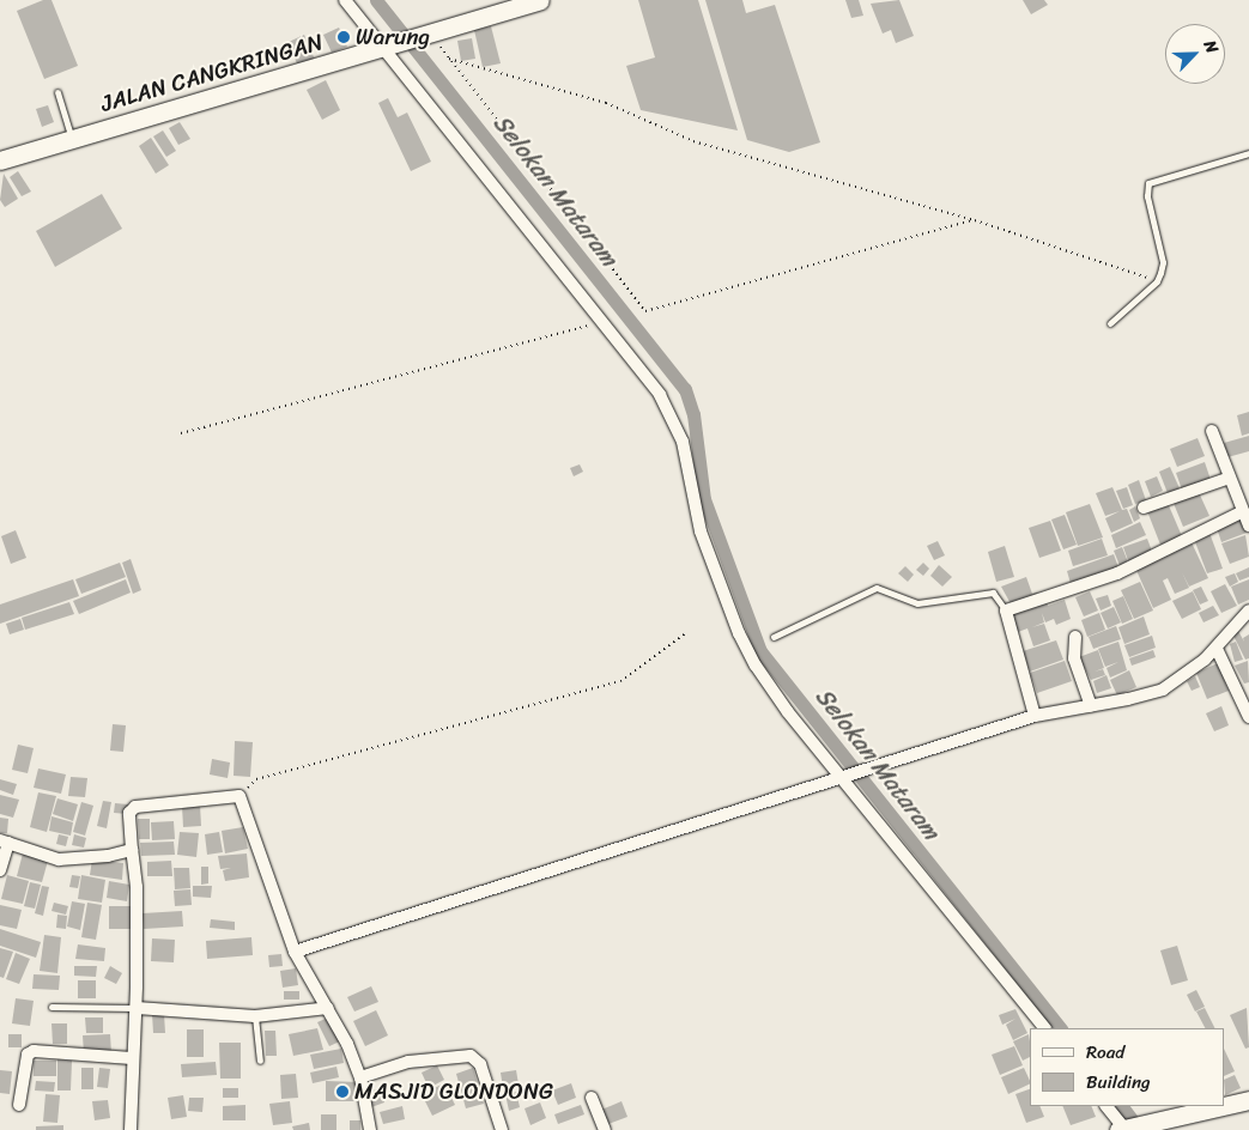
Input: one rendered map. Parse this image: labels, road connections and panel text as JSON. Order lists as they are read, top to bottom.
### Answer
{
  "streets": {
    "main road": ["JALAN CANGKRINGAN"]
  },
  "water": ["Selokan Mataram"],
  "places": ["Warung", "MASJID GLONDONG"],
  "legend": ["Road", "Building"],
  "north": "top right"
}
